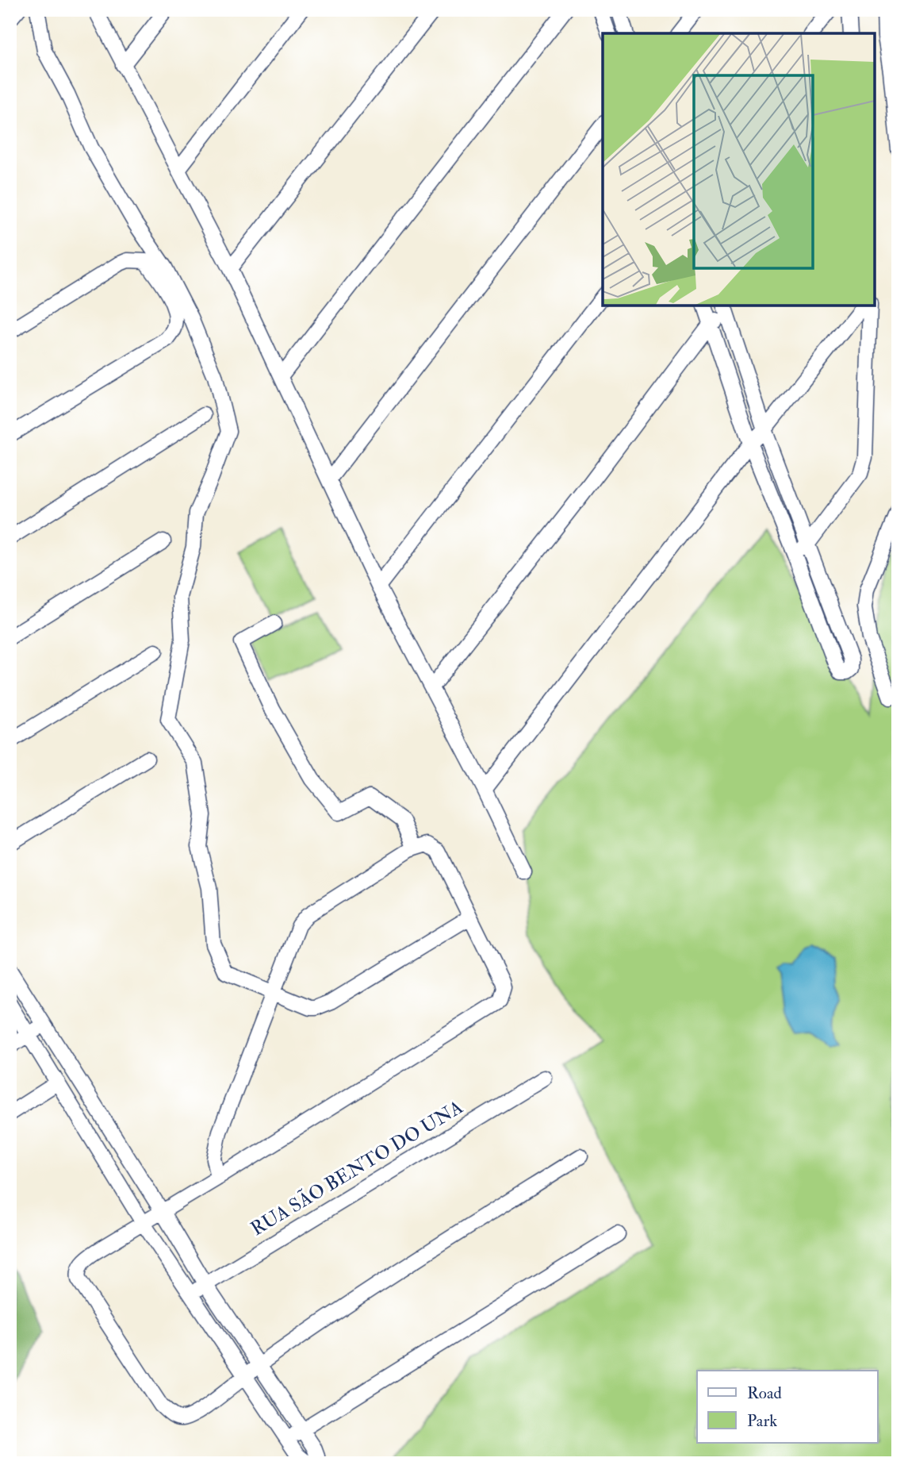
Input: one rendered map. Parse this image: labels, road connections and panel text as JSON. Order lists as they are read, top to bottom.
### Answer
{
  "streets": {
    "street": ["RUA SÃO BENTO DO UNA"]
  },
  "legend": ["Road", "Park"]
}
